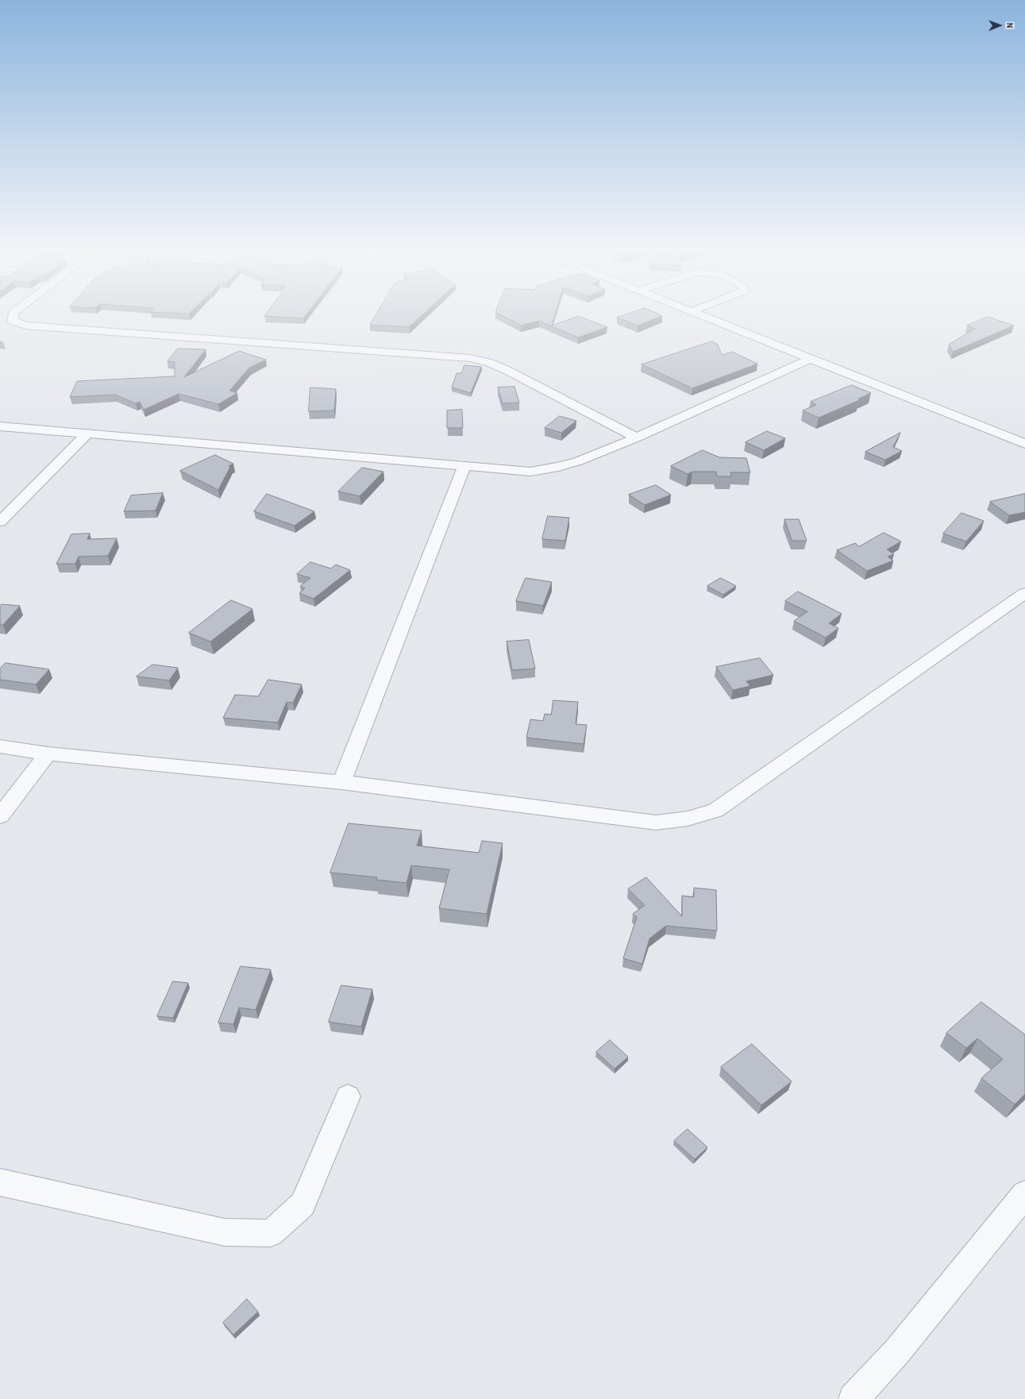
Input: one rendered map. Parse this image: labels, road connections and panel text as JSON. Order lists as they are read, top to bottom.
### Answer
{
  "north": "right"
}
